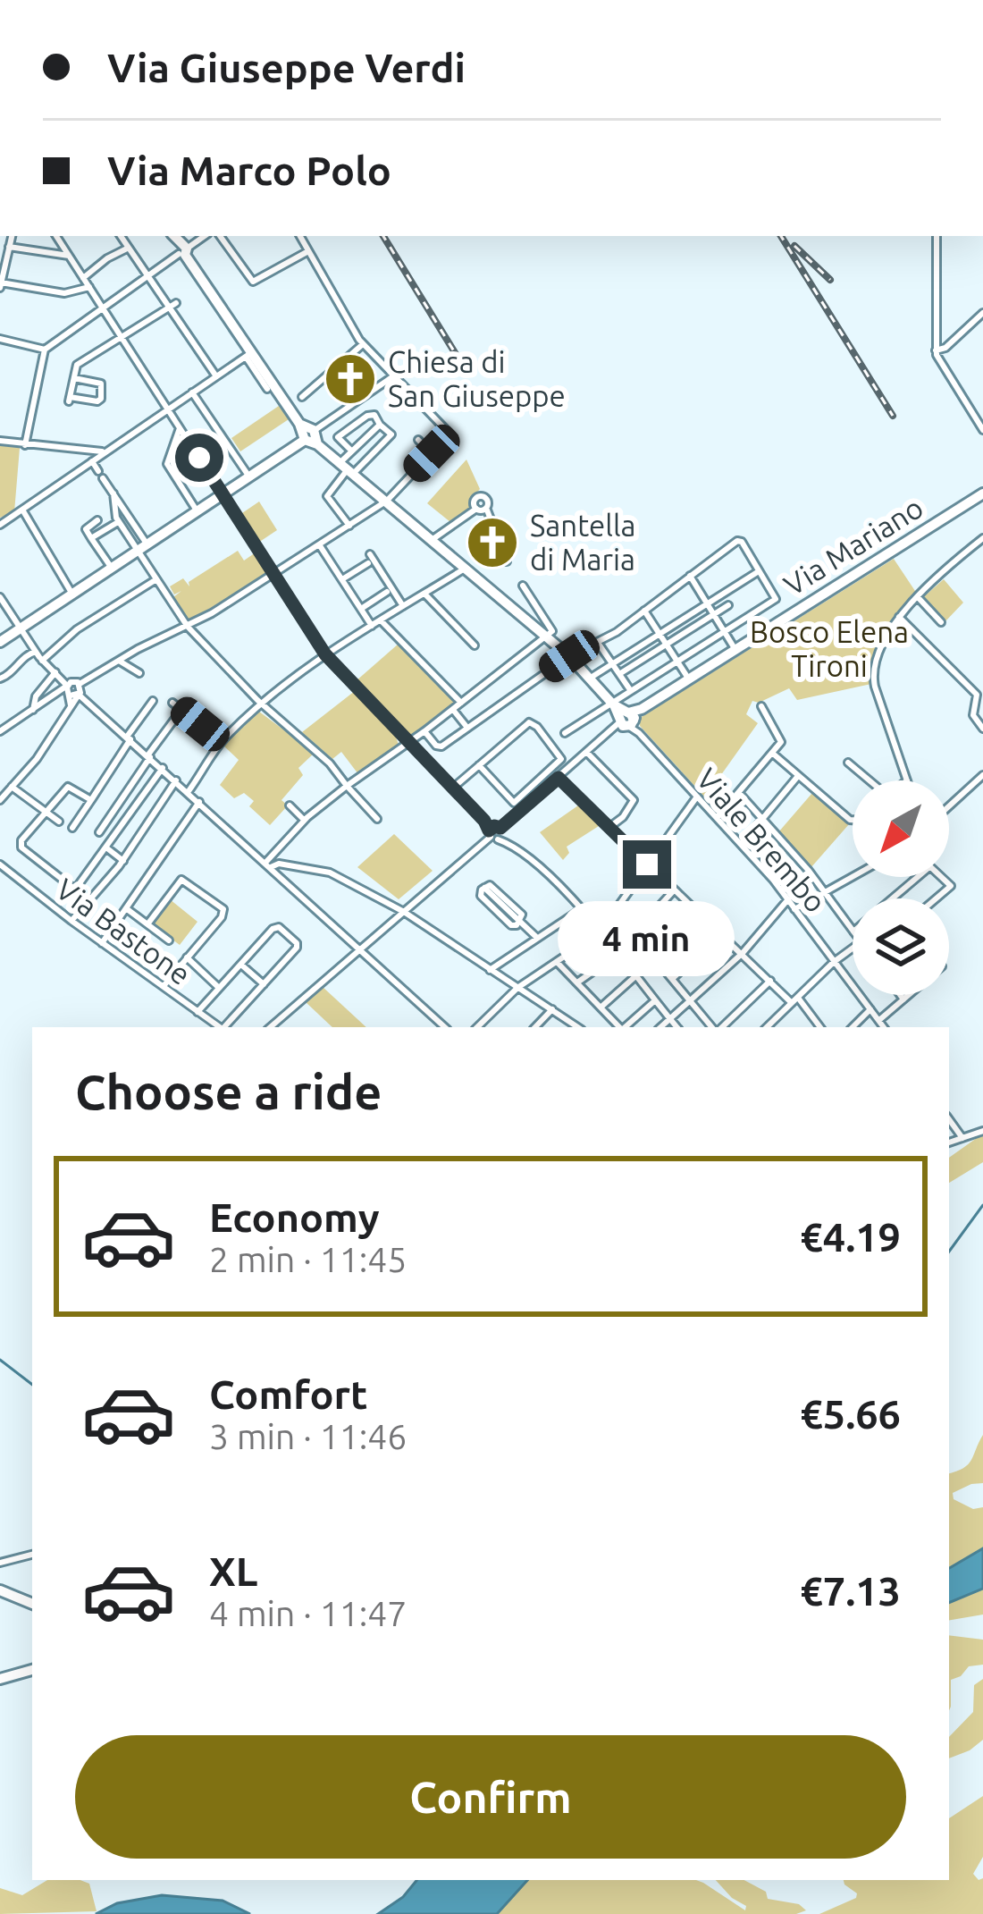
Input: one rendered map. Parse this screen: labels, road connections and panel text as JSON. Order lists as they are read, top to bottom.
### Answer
{
  "streets": {
    "street": ["Via Mariano", "Viale Brembo", "Via Bastone"]
  },
  "crossings": [
    ["Via Mariano", "Viale Brembo"]
  ],
  "parks": ["Bosco Elena Tironi"],
  "places": {
    "church": ["Chiesa di San Giuseppe", "Santella di Maria"]
  },
  "north": "bottom left",
  "page": {
    "banner": ["Via Giuseppe Verdi", "Via Marco Polo"],
    "bubble": "4 min",
    "heading": "Choose a ride",
    "list": [
      {
        "name": "Economy",
        "note": "2 min · 11:45",
        "value": "€4.19"
      },
      {
        "name": "Comfort",
        "note": "3 min · 11:46",
        "value": "€5.66"
      },
      {
        "name": "XL",
        "note": "4 min · 11:47",
        "value": "€7.13"
      }
    ],
    "buttons": "Confirm"
  }
}
